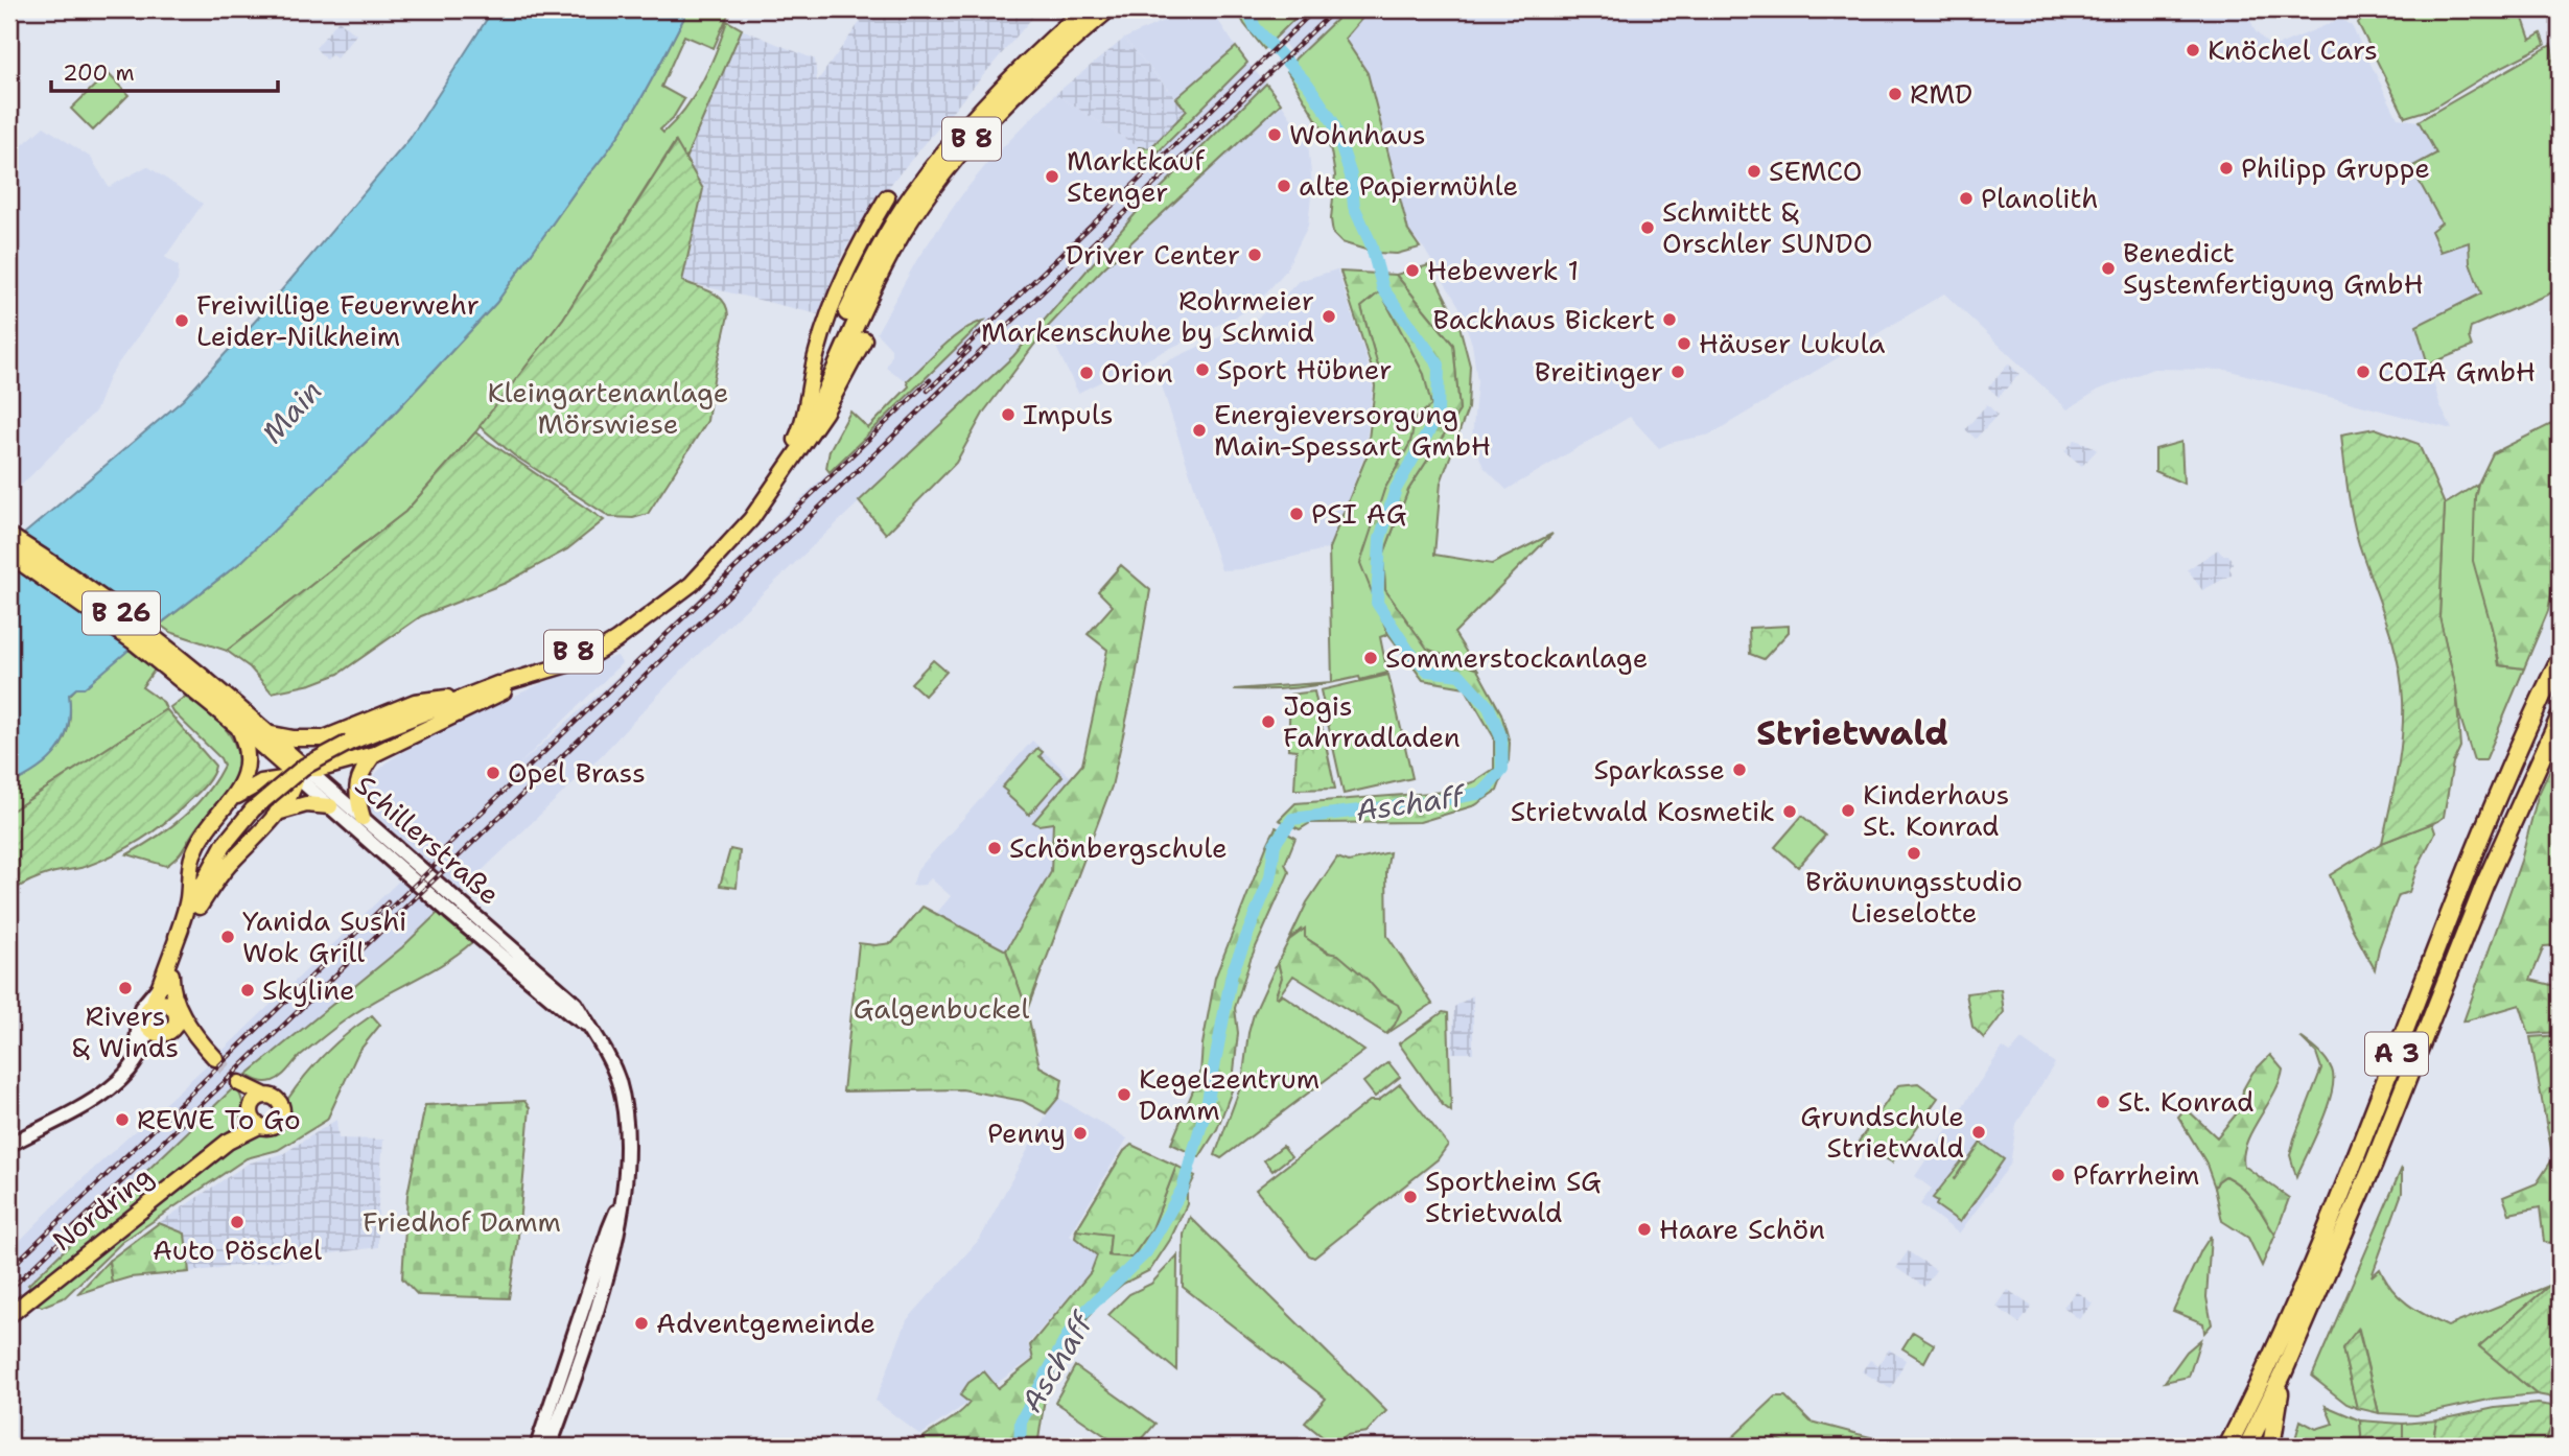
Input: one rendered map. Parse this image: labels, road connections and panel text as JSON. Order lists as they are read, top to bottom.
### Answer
{
  "streets": {
    "highway": [
      "B 8",
      "B 26",
      "Schillerstraße",
      "A 3"
    ],
    "main road": ["Nordring"]
  },
  "crossings": [
    ["B 26", "Schillerstraße"]
  ],
  "districts": ["Strietwald"],
  "water": ["Main", "Aschaff"],
  "parks": ["Kleingartenanlage Mörswiese", "Galgenbuckel", "Friedhof Damm"],
  "places": [
    "Knöchel Cars",
    "RMD",
    "Wohnhaus",
    "Philipp Gruppe",
    "SEMCO",
    "Marktkauf Stenger",
    "alte Papiermühle",
    "Planolith",
    "Schmittt & Orschler SUNDO",
    "Driver Center",
    "Benedict Systemfertigung GmbH",
    "Hebewerk 1",
    "Rohrmeier Markenschuhe by Schmid",
    "Backhaus Bickert",
    "Freiwillige Feuerwehr Leider-Nilkheim",
    "Häuser Lukula",
    "Sport Hübner",
    "Breitinger",
    "COIA GmbH",
    "Orion",
    "Impuls",
    "Energieversorgung Main-Spessart GmbH",
    "PSI AG",
    "Sommerstockanlage",
    "Jogis Fahrradladen",
    "Sparkasse",
    "Opel Brass",
    "Kinderhaus St. Konrad",
    "Strietwald Kosmetik",
    "Schönbergschule",
    "Bräunungsstudio Lieselotte",
    "Yanida Sushi Wok Grill",
    "Rivers & Winds",
    "Skyline",
    "Kegelzentrum Damm",
    "St. Konrad",
    "REWE To Go",
    "Grundschule Strietwald",
    "Penny",
    "Pfarrheim",
    "Sportheim SG Strietwald",
    "Auto Pöschel",
    "Haare Schön",
    "Adventgemeinde"
  ],
  "scale_bar": "200 m"
}
